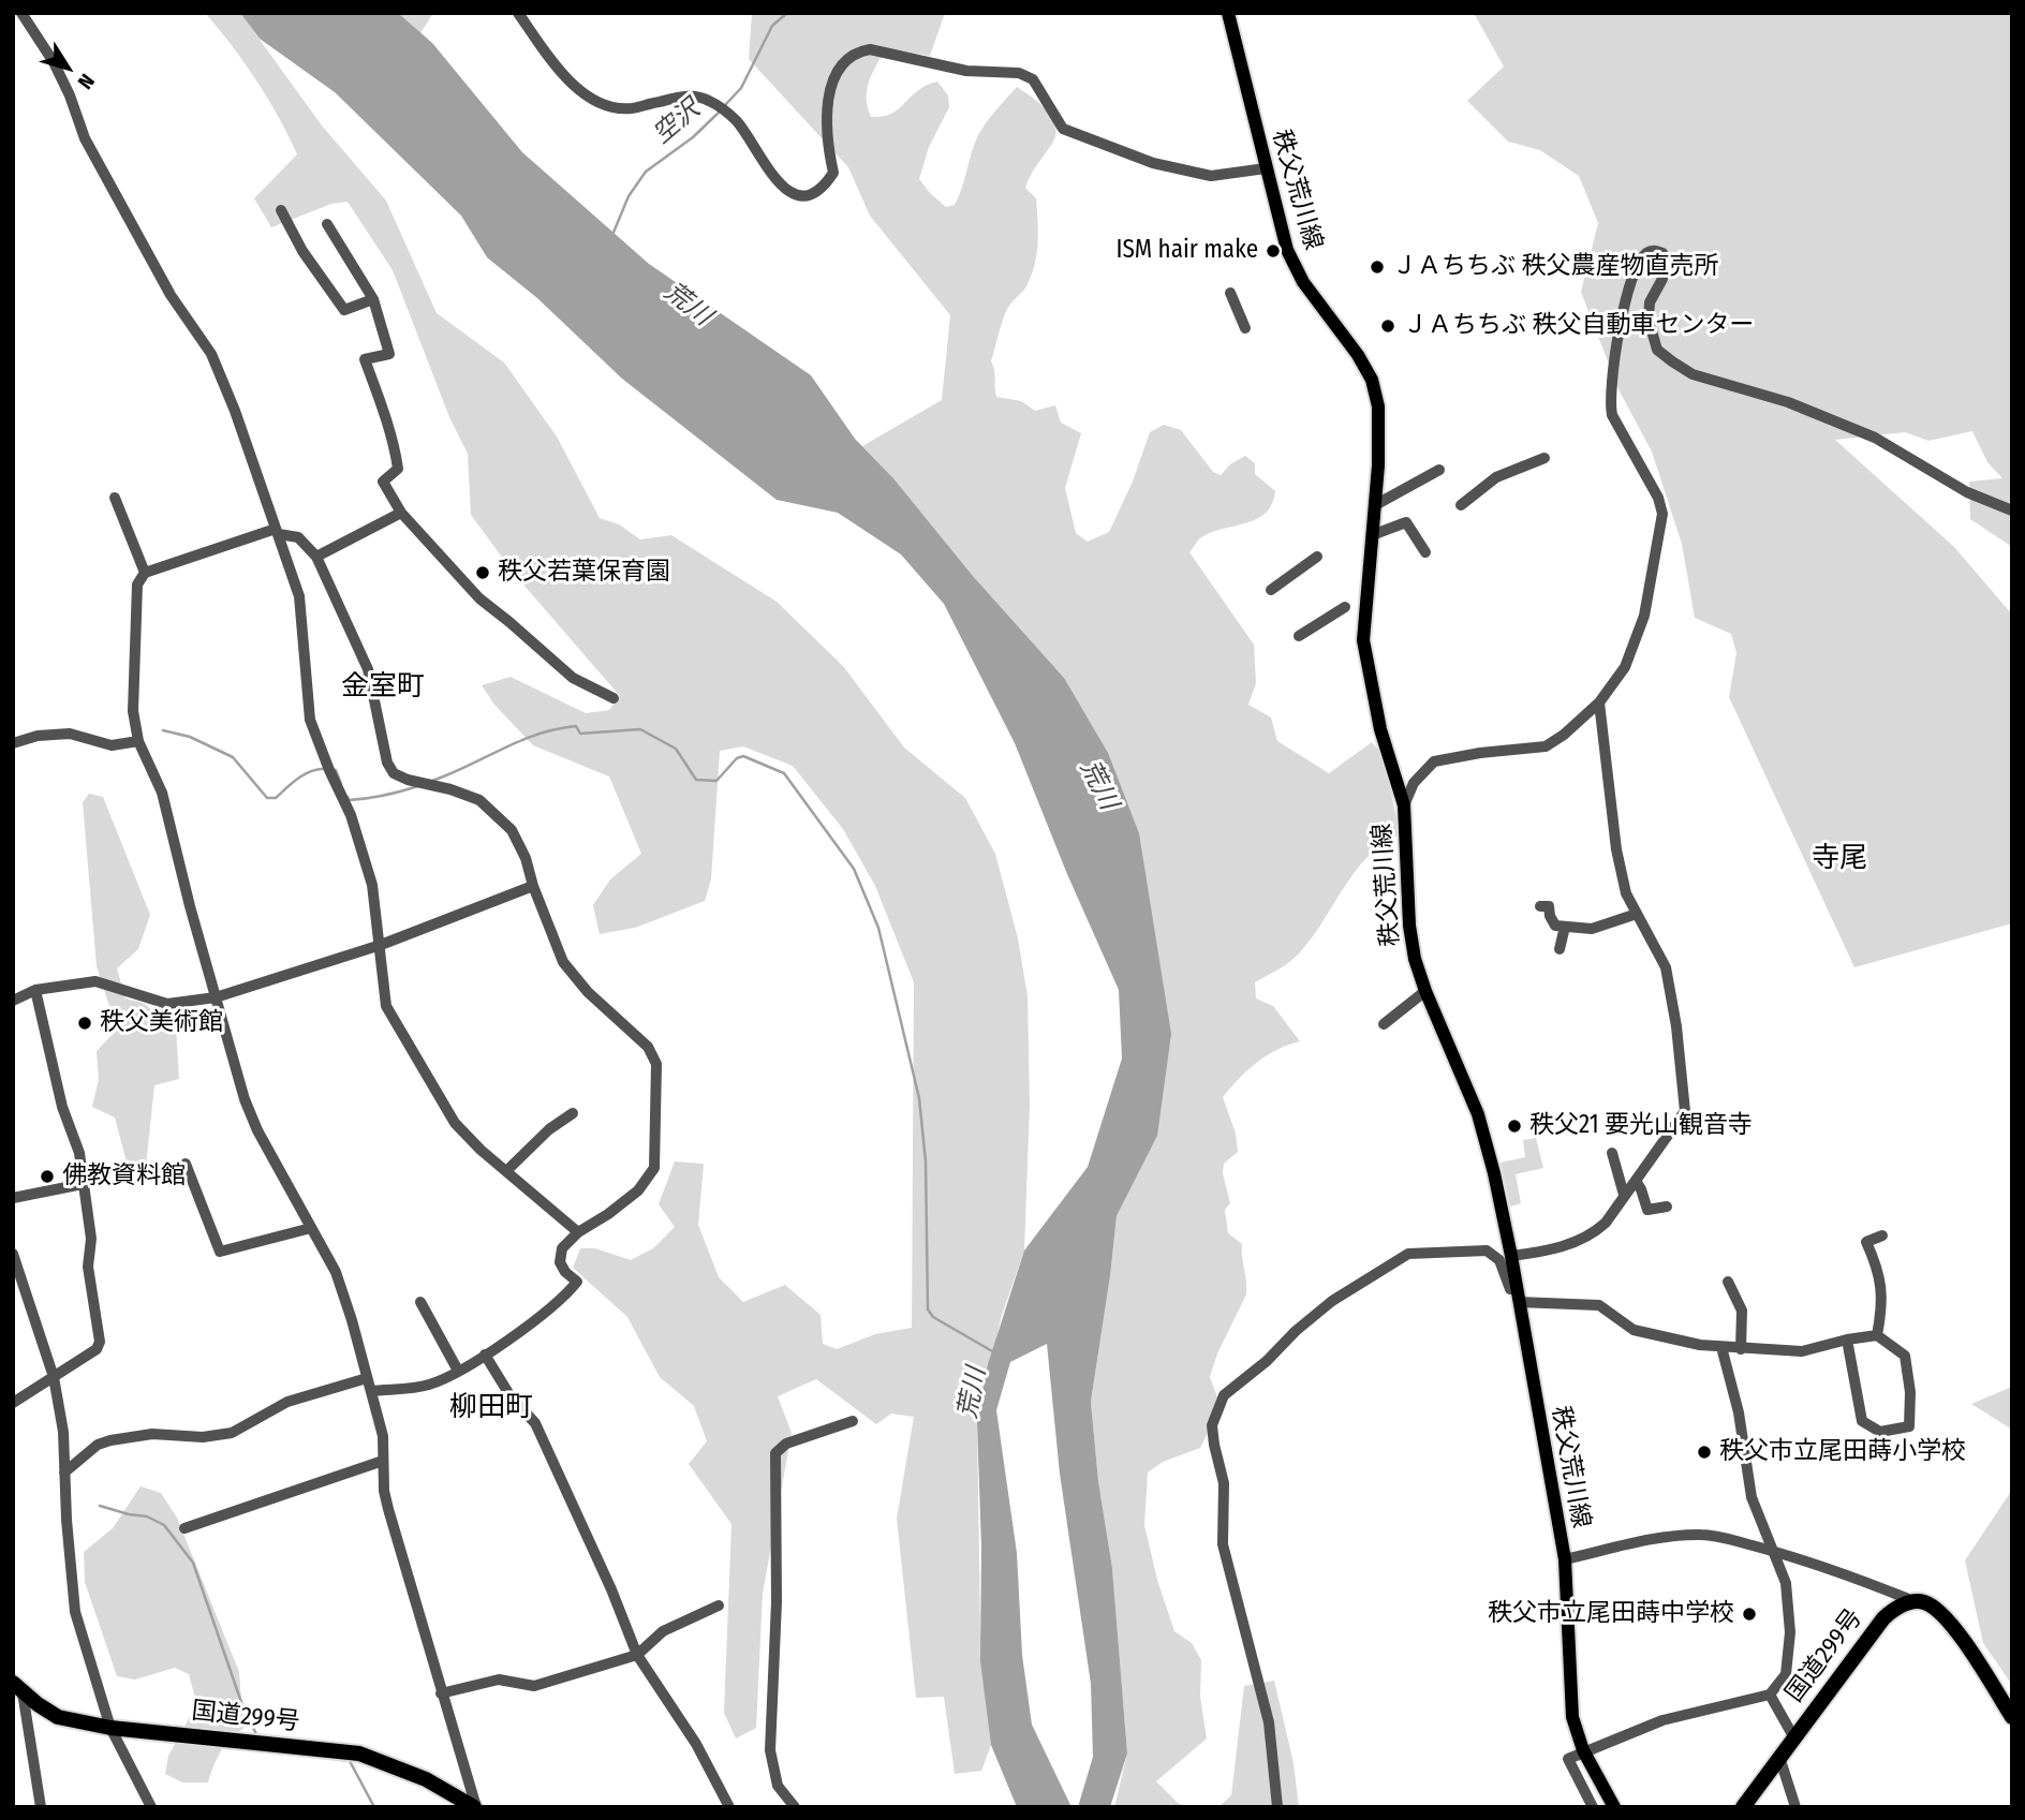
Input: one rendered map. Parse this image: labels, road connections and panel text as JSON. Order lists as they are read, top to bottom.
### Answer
{
  "streets": {
    "highway": ["国道299号"],
    "main road": ["秩父荒川線"]
  },
  "districts": ["金室町", "寺尾", "柳田町"],
  "water": ["空沢", "荒川"],
  "places": [
    "ISM hair make",
    "ＪＡちちぶ 秩父農産物直売所",
    "ＪＡちちぶ 秩父自動車センター",
    "秩父若葉保育園",
    "秩父美術館",
    "秩父21 要光山観音寺",
    "佛教資料館",
    "秩父市立尾田蒔小学校",
    "秩父市立尾田蒔中学校"
  ],
  "north": "bottom right"
}
